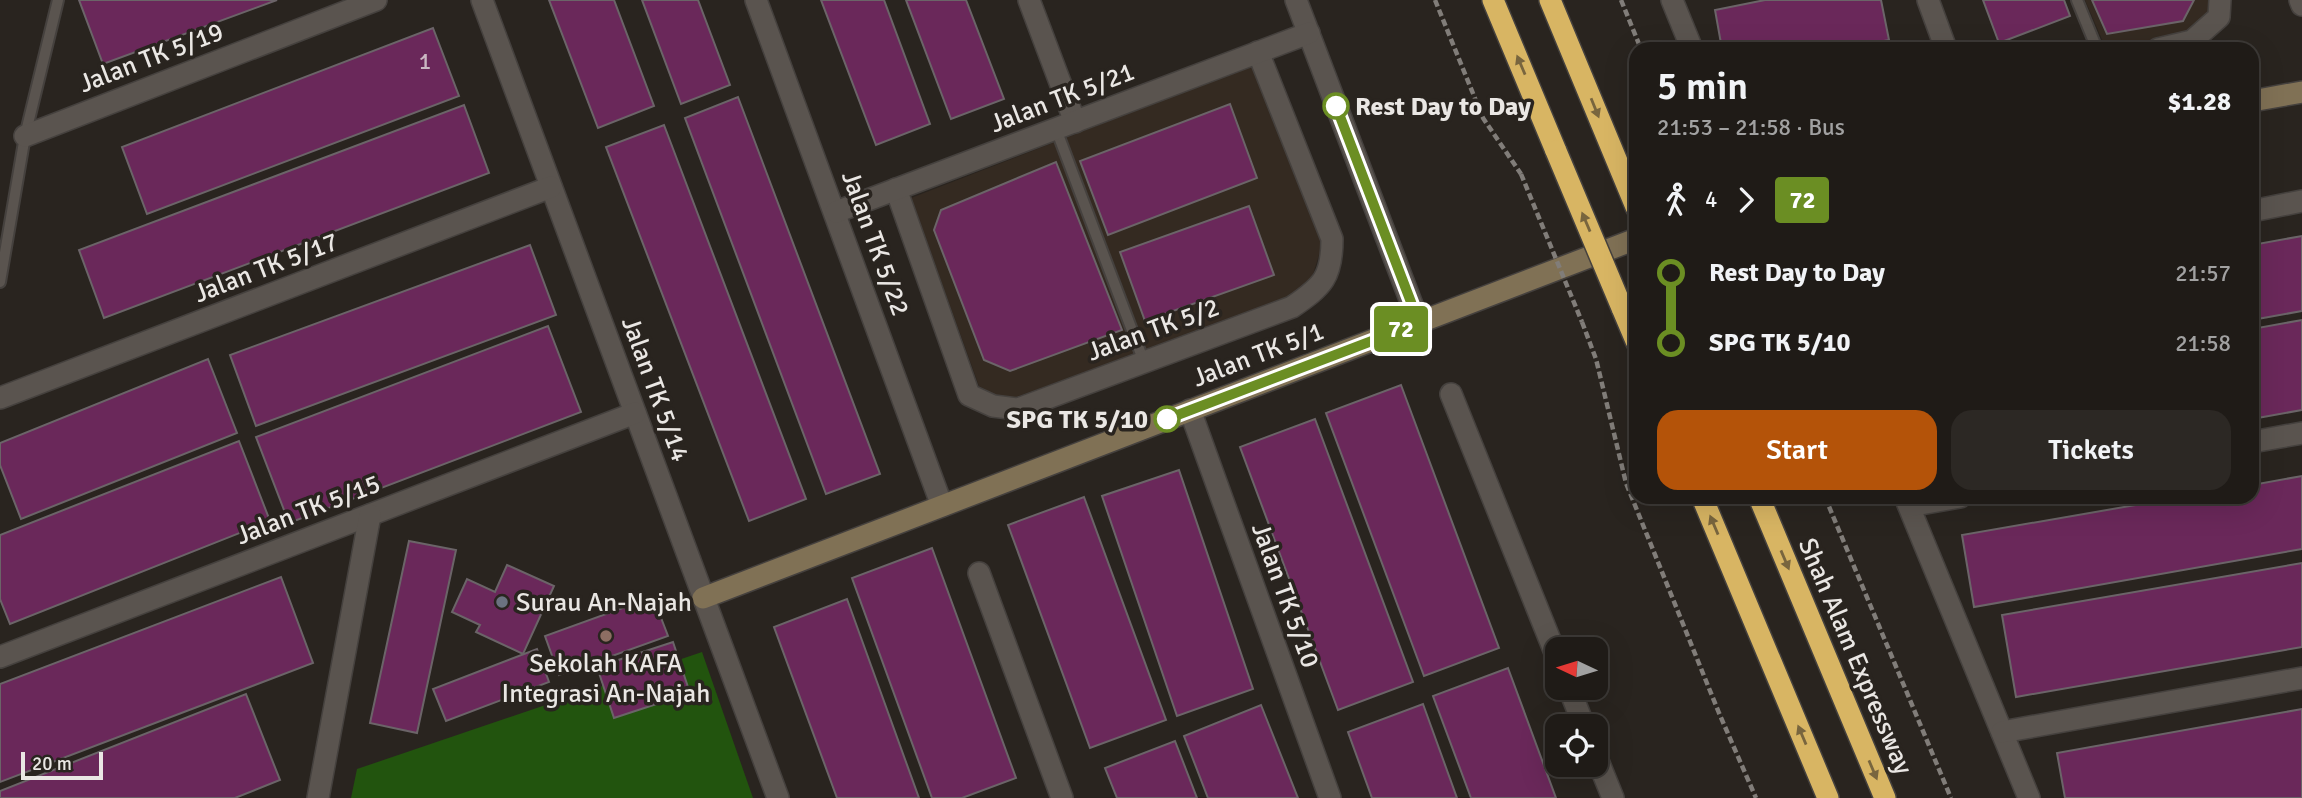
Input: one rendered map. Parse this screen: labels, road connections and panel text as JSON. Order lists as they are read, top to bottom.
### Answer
{
  "streets": {
    "highway": ["Shah Alam Expressway"],
    "street": [
      "Jalan TK 5/19",
      "Jalan TK 5/21",
      "Jalan TK 5/22",
      "Jalan TK 5/17",
      "Jalan TK 5/2",
      "Jalan TK 5/1",
      "Jalan TK 5/14",
      "Jalan TK 5/15",
      "Jalan TK 5/10"
    ]
  },
  "crossings": [
    ["Jalan TK 5/21", "Jalan TK 5/22"],
    ["Jalan TK 5/21", "Jalan TK 5/2"],
    ["Jalan TK 5/22", "Jalan TK 5/1"],
    ["Jalan TK 5/17", "Jalan TK 5/14"],
    ["Jalan TK 5/1", "Jalan TK 5/14"],
    ["Jalan TK 5/1", "Jalan TK 5/10"],
    ["Jalan TK 5/14", "Jalan TK 5/15"]
  ],
  "places": [
    "Rest Day to Day",
    "SPG TK 5/10",
    "Surau An-Najah",
    "Sekolah KAFA Integrasi An-Najah"
  ],
  "lines": ["bus line 72"],
  "house_numbers": ["1"],
  "scale_bar": "20 m",
  "north": "left",
  "page": {
    "on_map": "72",
    "heading": ["5 min", "21:53 – 21:58 · Bus", "$1.28"],
    "legs": ["4", "72"],
    "list": [
      {
        "name": "Rest Day to Day",
        "value": "21:57"
      },
      {
        "name": "SPG TK 5/10",
        "value": "21:58"
      }
    ],
    "buttons": ["Start", "Tickets"],
    "scale": "20 m"
  }
}
